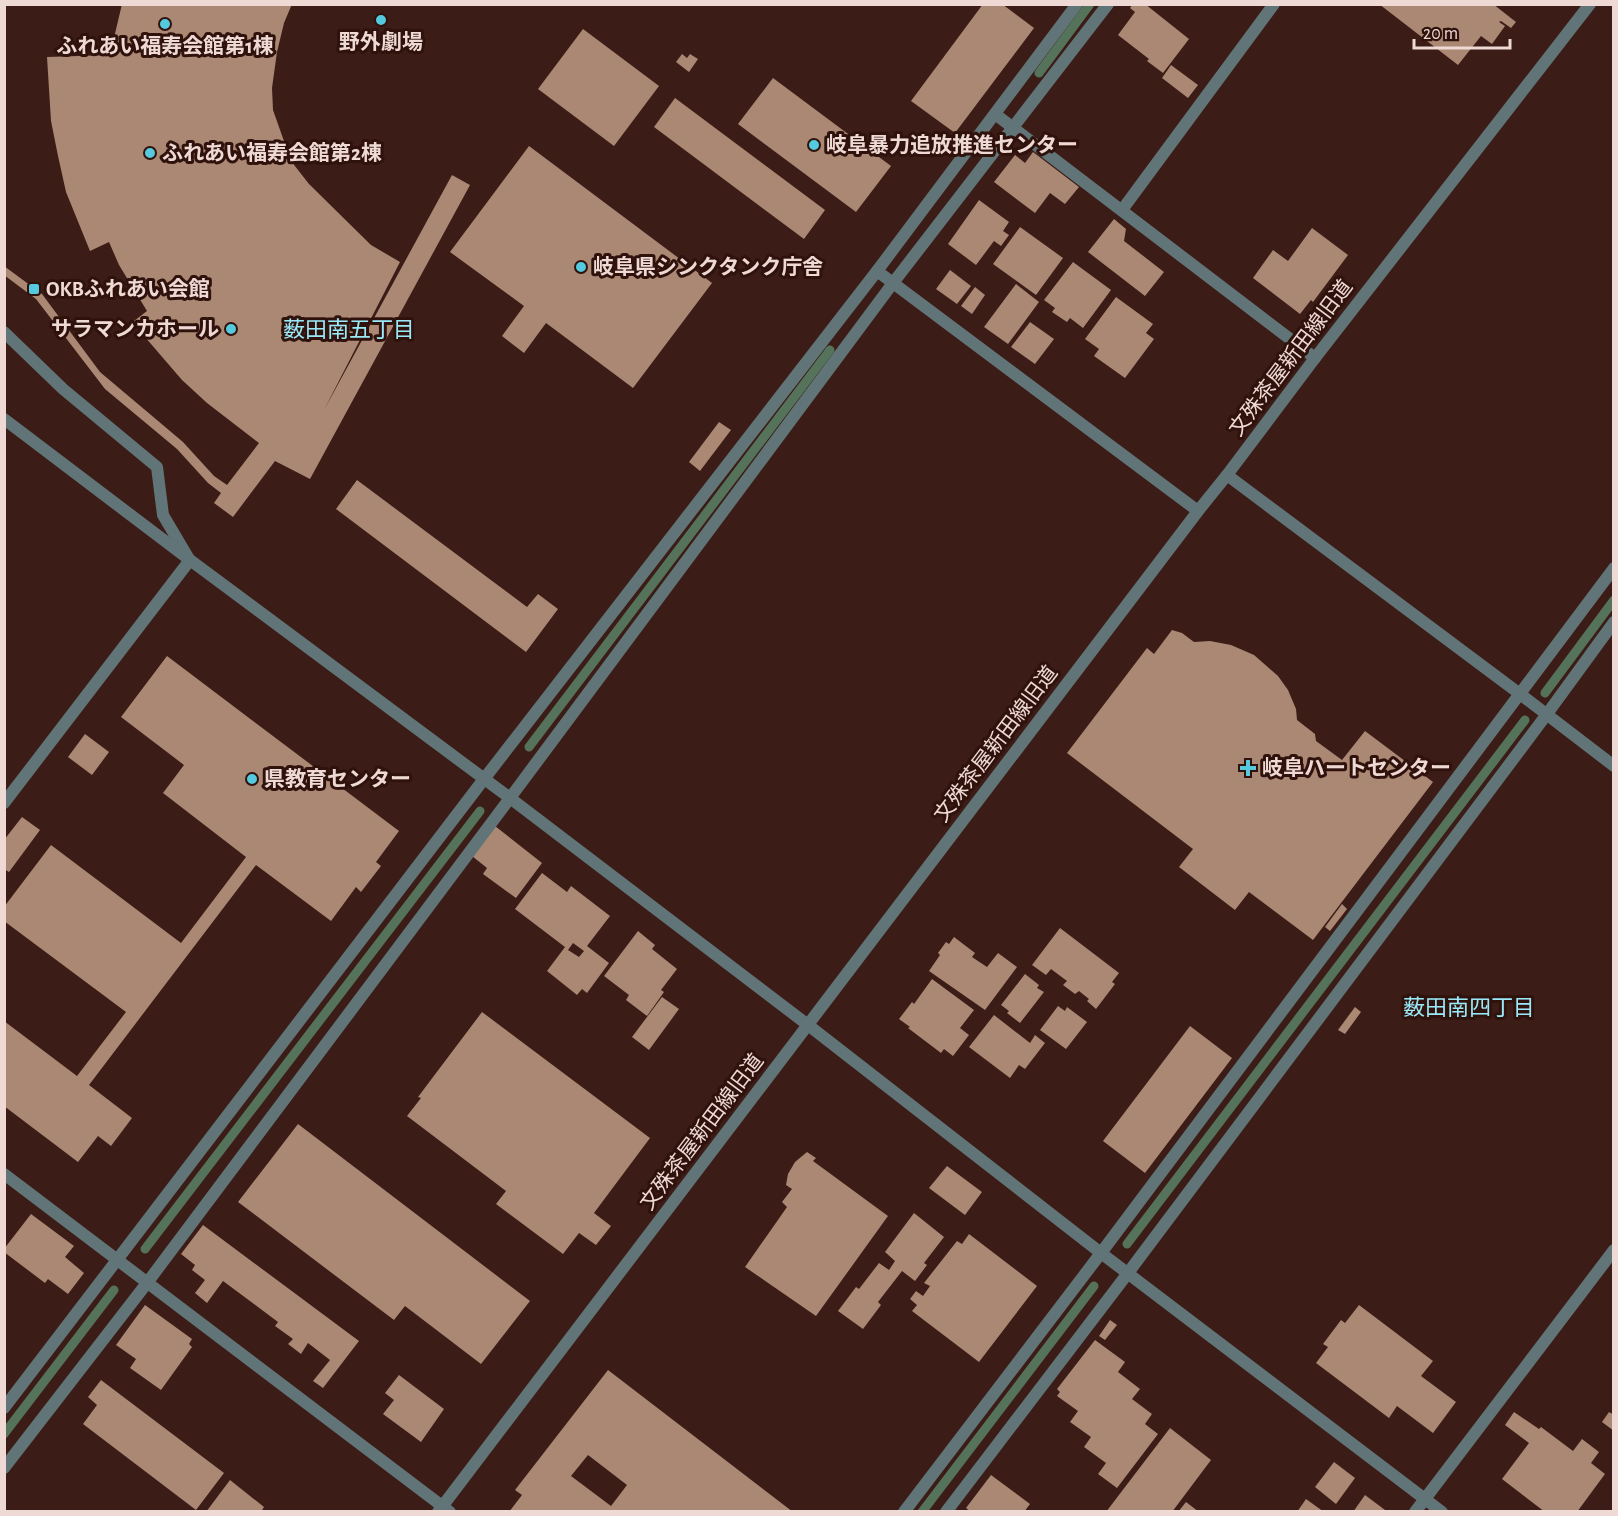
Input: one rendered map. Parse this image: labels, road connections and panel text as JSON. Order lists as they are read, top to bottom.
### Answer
{
  "streets": {
    "street": ["文殊茶屋新田線旧道"]
  },
  "districts": ["薮田南五丁目", "薮田南四丁目"],
  "places": {
    "other": [
      "野外劇場",
      "ふれあい福寿会館第1棟",
      "岐阜暴力追放推進センター",
      "ふれあい福寿会館第2棟",
      "岐阜県シンクタンク庁舎",
      "サラマンカホール",
      "県教育センター"
    ],
    "transit": ["OKBふれあい会館"],
    "health": ["岐阜ハートセンター"]
  },
  "scale_bar": "20 m"
}
